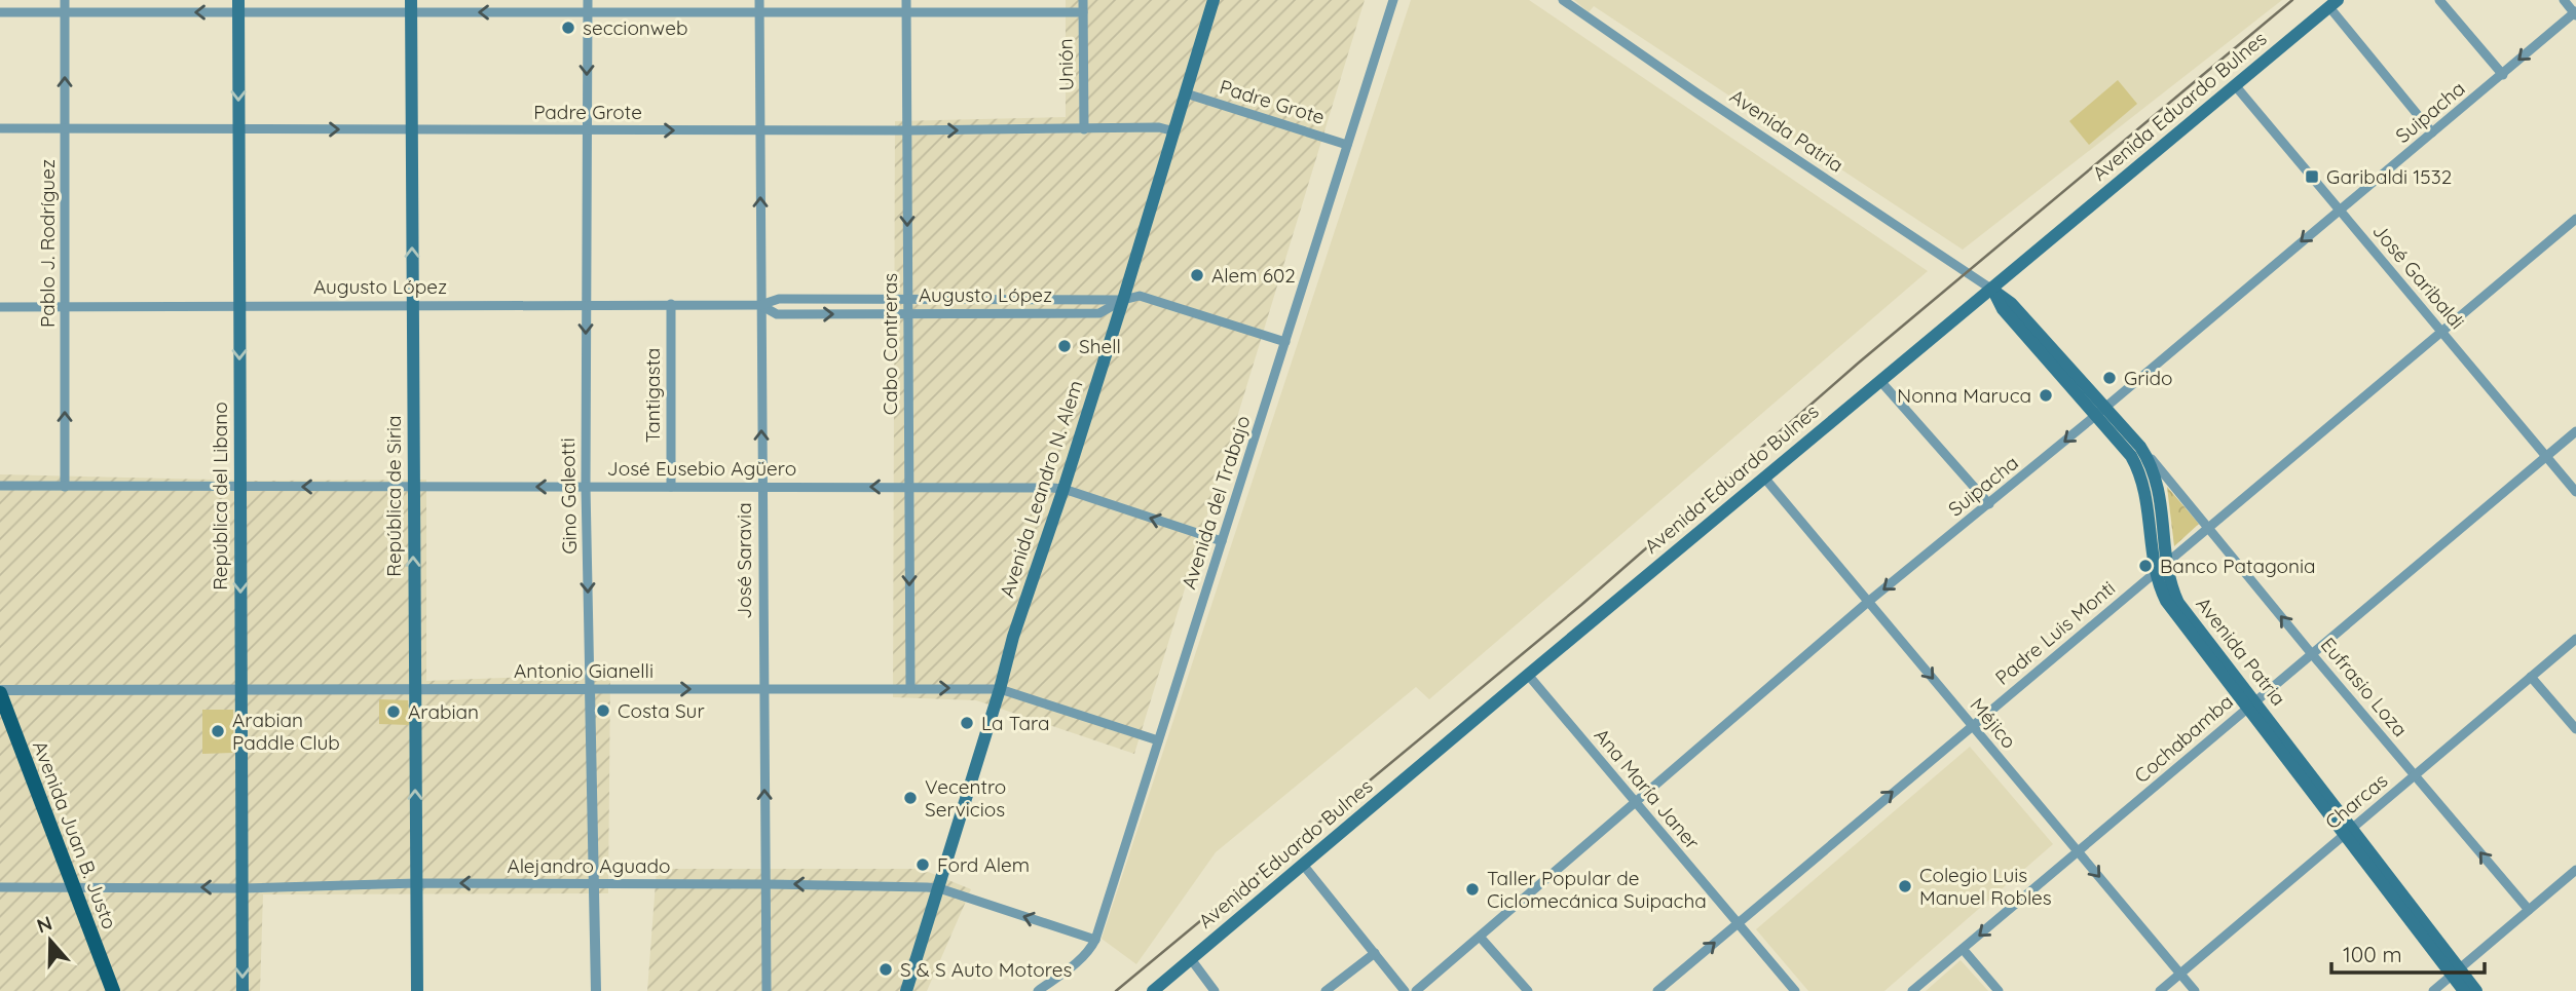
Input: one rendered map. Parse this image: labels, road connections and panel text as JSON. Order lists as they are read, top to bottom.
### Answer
{
  "streets": {
    "main road": [
      "Avenida Eduardo Bulnes",
      "Avenida Patria",
      "Avenida Leandro N. Alem",
      "República del Libano",
      "República de Siria",
      "Avenida Juan B. Justo"
    ],
    "street": [
      "Unión",
      "Padre Grote",
      "Suipacha",
      "Pablo J. Rodríguez",
      "José Garibaldi",
      "Augusto López",
      "Cabo Contreras",
      "Tantigasta",
      "José Eusebio Agüero",
      "Gino Galeotti",
      "Avenida del Trabajo",
      "José Saravia",
      "Padre Luis Monti",
      "Antonio Gianelli",
      "Eufrasio Loza",
      "Méjico",
      "Cochabamba",
      "Ana María Janer",
      "Charcas",
      "Alejandro Aguado"
    ]
  },
  "crossings": [
    ["Unión", "Padre Grote"],
    ["Padre Grote", "Pablo J. Rodríguez"],
    ["Padre Grote", "Cabo Contreras"],
    ["Padre Grote", "Avenida Leandro N. Alem"],
    ["Padre Grote", "República del Libano"],
    ["Padre Grote", "República de Siria"],
    ["Padre Grote", "Gino Galeotti"],
    ["Padre Grote", "Avenida del Trabajo"],
    ["Padre Grote", "José Saravia"],
    ["Avenida Eduardo Bulnes", "Avenida Patria"],
    ["Avenida Eduardo Bulnes", "José Garibaldi"],
    ["Avenida Eduardo Bulnes", "Méjico"],
    ["Avenida Eduardo Bulnes", "Ana María Janer"],
    ["Suipacha", "Avenida Patria"],
    ["Suipacha", "José Garibaldi"],
    ["Suipacha", "Méjico"],
    ["Suipacha", "Ana María Janer"],
    ["Avenida Patria", "Padre Luis Monti"],
    ["Avenida Patria", "Eufrasio Loza"],
    ["Avenida Patria", "Cochabamba"],
    ["Avenida Patria", "Charcas"],
    ["Pablo J. Rodríguez", "Augusto López"],
    ["Pablo J. Rodríguez", "José Eusebio Agüero"],
    ["José Garibaldi", "Padre Luis Monti"],
    ["José Garibaldi", "Cochabamba"],
    ["Augusto López", "Cabo Contreras"],
    ["Augusto López", "Tantigasta"],
    ["Augusto López", "Avenida Leandro N. Alem"],
    ["Augusto López", "República del Libano"],
    ["Augusto López", "República de Siria"],
    ["Augusto López", "Gino Galeotti"],
    ["Augusto López", "Avenida del Trabajo"],
    ["Augusto López", "José Saravia"],
    ["Cabo Contreras", "José Eusebio Agüero"],
    ["Cabo Contreras", "Antonio Gianelli"],
    ["Tantigasta", "José Eusebio Agüero"],
    ["José Eusebio Agüero", "Avenida Leandro N. Alem"],
    ["José Eusebio Agüero", "República del Libano"],
    ["José Eusebio Agüero", "República de Siria"],
    ["José Eusebio Agüero", "Gino Galeotti"],
    ["José Eusebio Agüero", "Avenida del Trabajo"],
    ["José Eusebio Agüero", "José Saravia"],
    ["Avenida Leandro N. Alem", "Antonio Gianelli"],
    ["Avenida Leandro N. Alem", "Alejandro Aguado"],
    ["República del Libano", "Antonio Gianelli"],
    ["República del Libano", "Alejandro Aguado"],
    ["República de Siria", "Antonio Gianelli"],
    ["República de Siria", "Alejandro Aguado"],
    ["Gino Galeotti", "Antonio Gianelli"],
    ["Gino Galeotti", "Alejandro Aguado"],
    ["Avenida del Trabajo", "Antonio Gianelli"],
    ["Avenida del Trabajo", "Alejandro Aguado"],
    ["José Saravia", "Antonio Gianelli"],
    ["José Saravia", "Alejandro Aguado"],
    ["Padre Luis Monti", "Eufrasio Loza"],
    ["Padre Luis Monti", "Méjico"],
    ["Padre Luis Monti", "Ana María Janer"],
    ["Antonio Gianelli", "Avenida Juan B. Justo"],
    ["Eufrasio Loza", "Cochabamba"],
    ["Eufrasio Loza", "Charcas"],
    ["Méjico", "Cochabamba"],
    ["Méjico", "Charcas"],
    ["Avenida Juan B. Justo", "Alejandro Aguado"]
  ],
  "one_way": [
    "Padre Grote",
    "Suipacha",
    "Pablo J. Rodríguez",
    "Cabo Contreras",
    "José Eusebio Agüero",
    "República del Libano",
    "República de Siria",
    "Gino Galeotti",
    "José Saravia",
    "Eufrasio Loza",
    "Méjico",
    "Alejandro Aguado"
  ],
  "places": {
    "other": [
      "seccionweb",
      "Alem 602",
      "Shell",
      "Grido",
      "Nonna Maruca",
      "Banco Patagonia",
      "Costa Sur",
      "Arabian",
      "La Tara",
      "Arabian Paddle Club",
      "Vecentro Servicios",
      "Ford Alem",
      "Colegio Luis Manuel Robles",
      "Taller Popular de Ciclomecánica Suipacha",
      "S & S Auto Motores"
    ],
    "transit": ["Garibaldi 1532"]
  },
  "scale_bar": "100 m",
  "north": "top"
}
